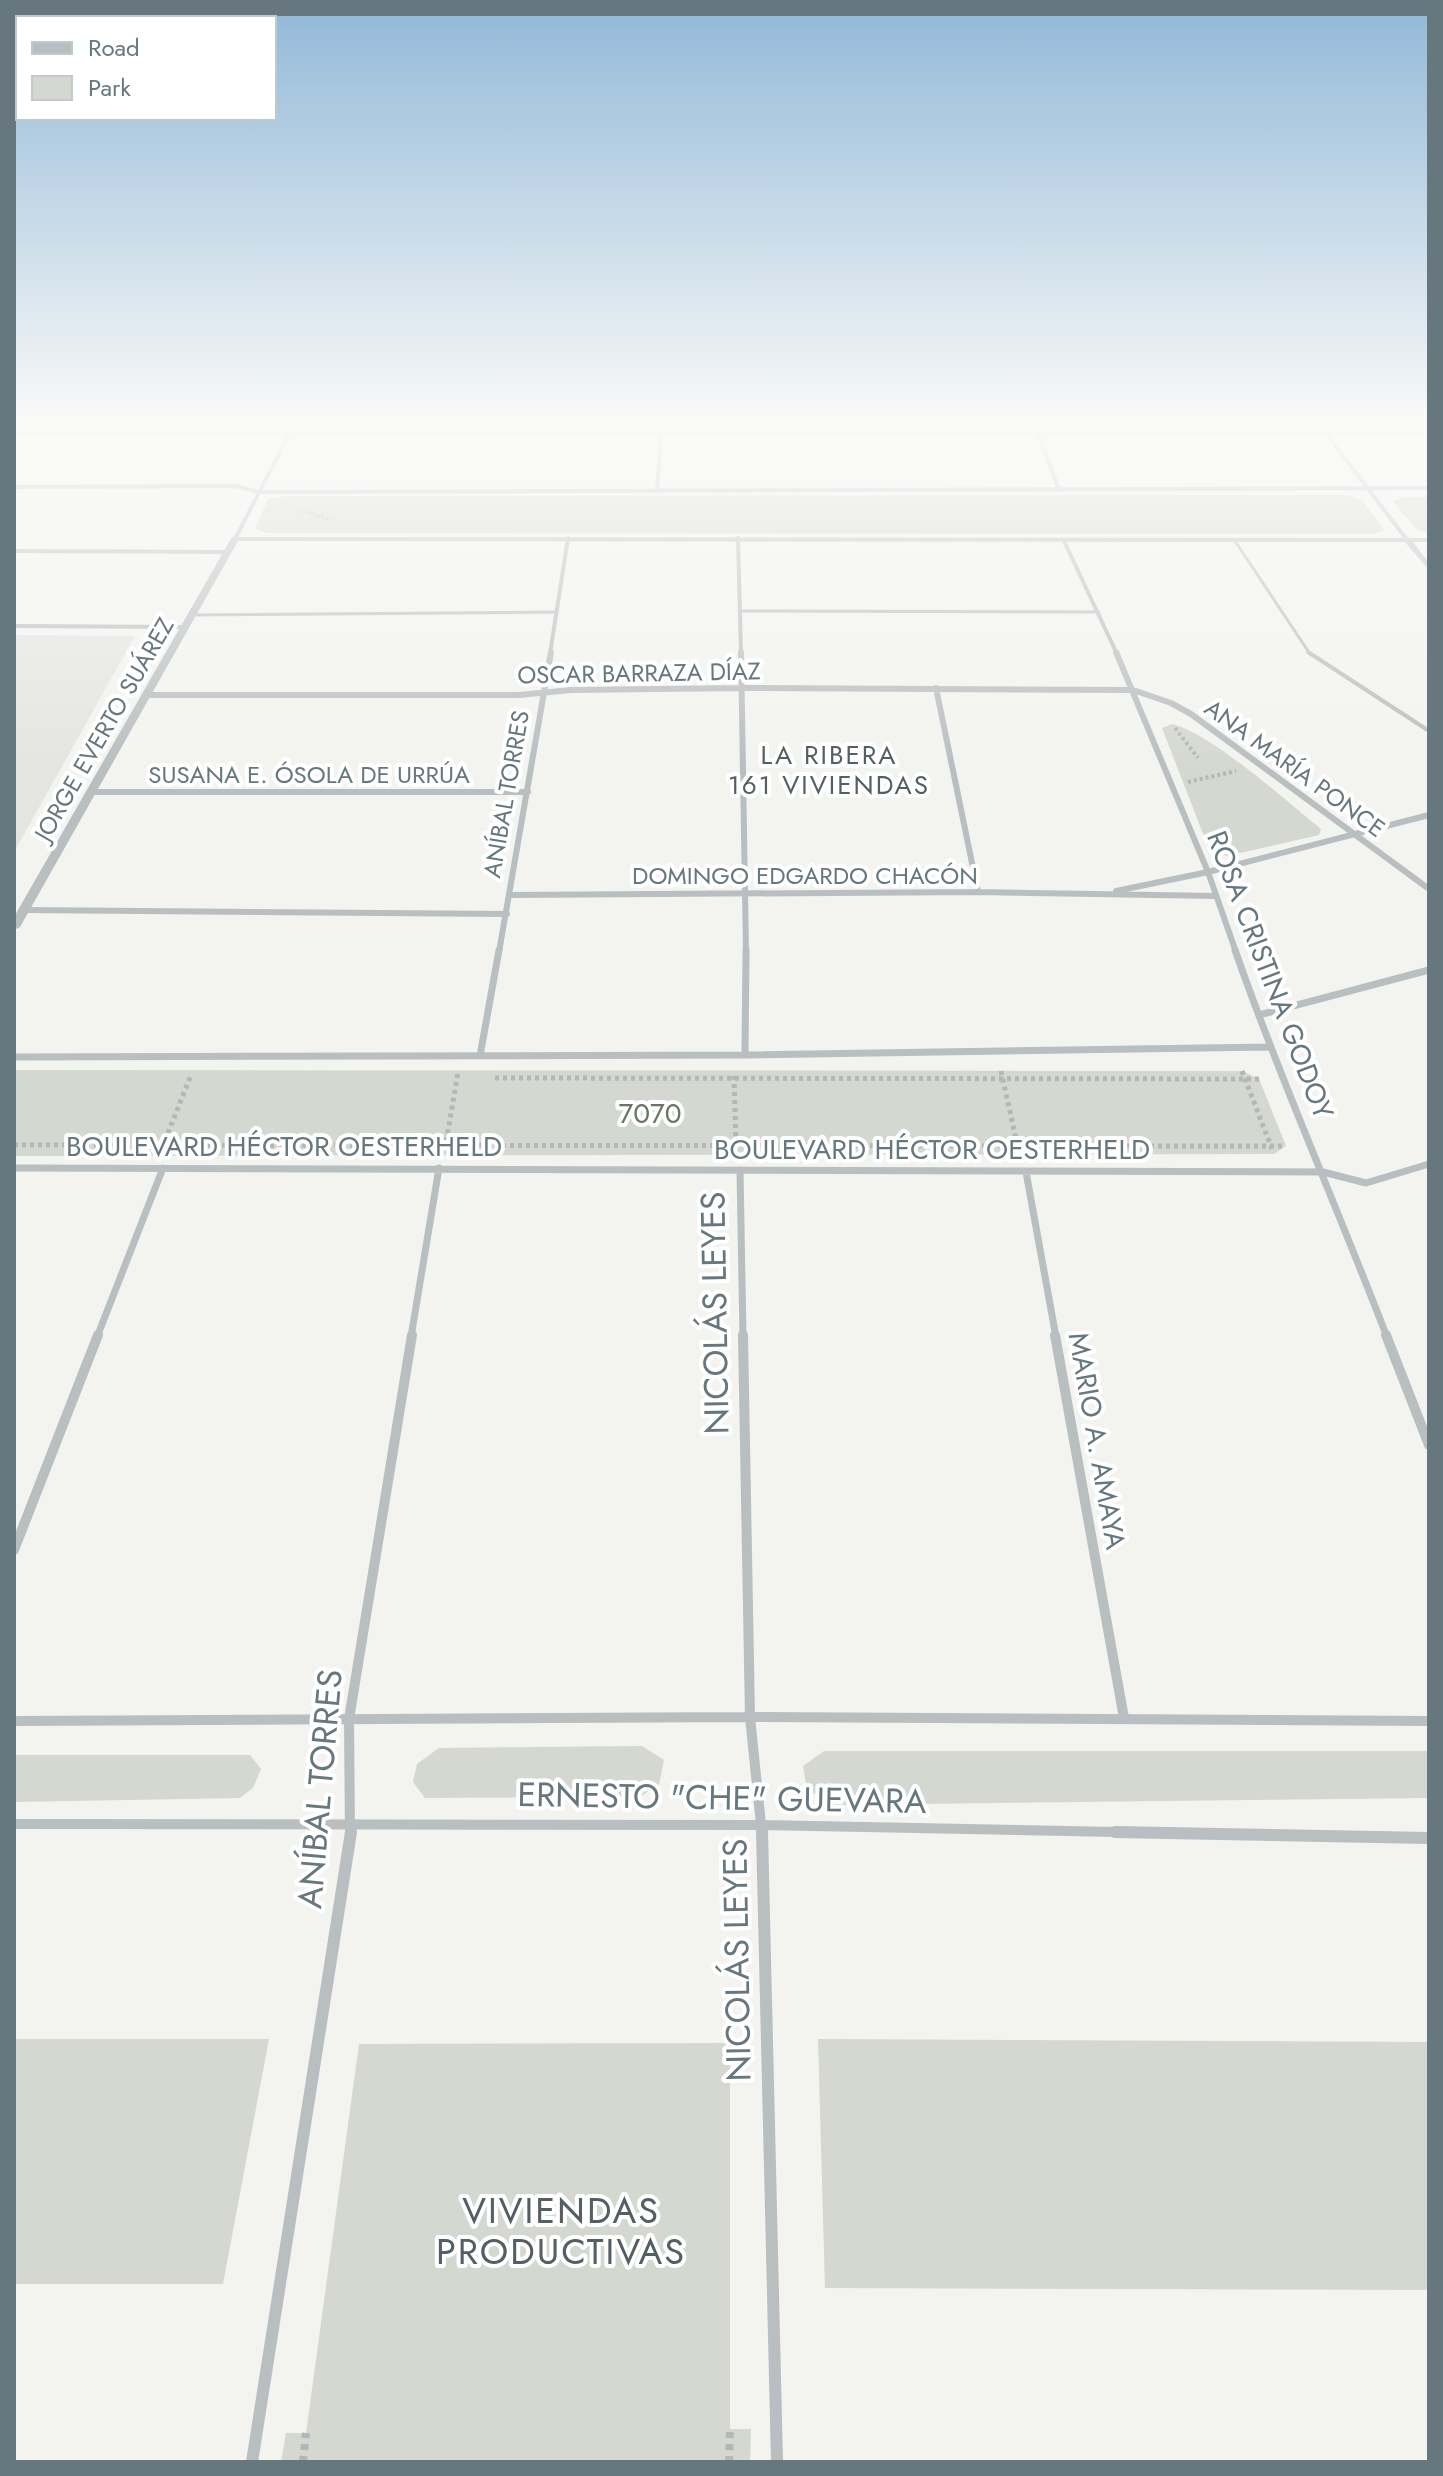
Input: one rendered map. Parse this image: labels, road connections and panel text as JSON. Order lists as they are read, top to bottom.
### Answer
{
  "streets": {
    "street": [
      "OSCAR BARRAZA DÍAZ",
      "JORGE EVERTO SUÁREZ",
      "ANA MARÍA PONCE",
      "SUSANA E. ÓSOLA DE URRÚA",
      "ANÍBAL TORRES",
      "DOMINGO EDGARDO CHACÓN",
      "ROSA CRISTINA GODOY",
      "BOULEVARD HÉCTOR OESTERHELD",
      "NICOLÁS LEYES",
      "MARIO A. AMAYA",
      "ERNESTO \"CHE\" GUEVARA"
    ]
  },
  "crossings": [
    ["OSCAR BARRAZA DÍAZ", "JORGE EVERTO SUÁREZ"],
    ["OSCAR BARRAZA DÍAZ", "ANA MARÍA PONCE"],
    ["OSCAR BARRAZA DÍAZ", "ANÍBAL TORRES"],
    ["OSCAR BARRAZA DÍAZ", "ROSA CRISTINA GODOY"],
    ["JORGE EVERTO SUÁREZ", "SUSANA E. ÓSOLA DE URRÚA"],
    ["ANA MARÍA PONCE", "DOMINGO EDGARDO CHACÓN"],
    ["ANA MARÍA PONCE", "ROSA CRISTINA GODOY"],
    ["SUSANA E. ÓSOLA DE URRÚA", "ANÍBAL TORRES"],
    ["ANÍBAL TORRES", "DOMINGO EDGARDO CHACÓN"],
    ["ANÍBAL TORRES", "BOULEVARD HÉCTOR OESTERHELD"],
    ["ANÍBAL TORRES", "ERNESTO \"CHE\" GUEVARA"],
    ["DOMINGO EDGARDO CHACÓN", "ROSA CRISTINA GODOY"],
    ["ROSA CRISTINA GODOY", "BOULEVARD HÉCTOR OESTERHELD"],
    ["BOULEVARD HÉCTOR OESTERHELD", "NICOLÁS LEYES"],
    ["BOULEVARD HÉCTOR OESTERHELD", "MARIO A. AMAYA"],
    ["NICOLÁS LEYES", "ERNESTO \"CHE\" GUEVARA"]
  ],
  "districts": ["LA RIBERA 161 VIVIENDAS", "VIVIENDAS PRODUCTIVAS"],
  "parks": ["7070"],
  "legend": ["Road", "Park"]
}
